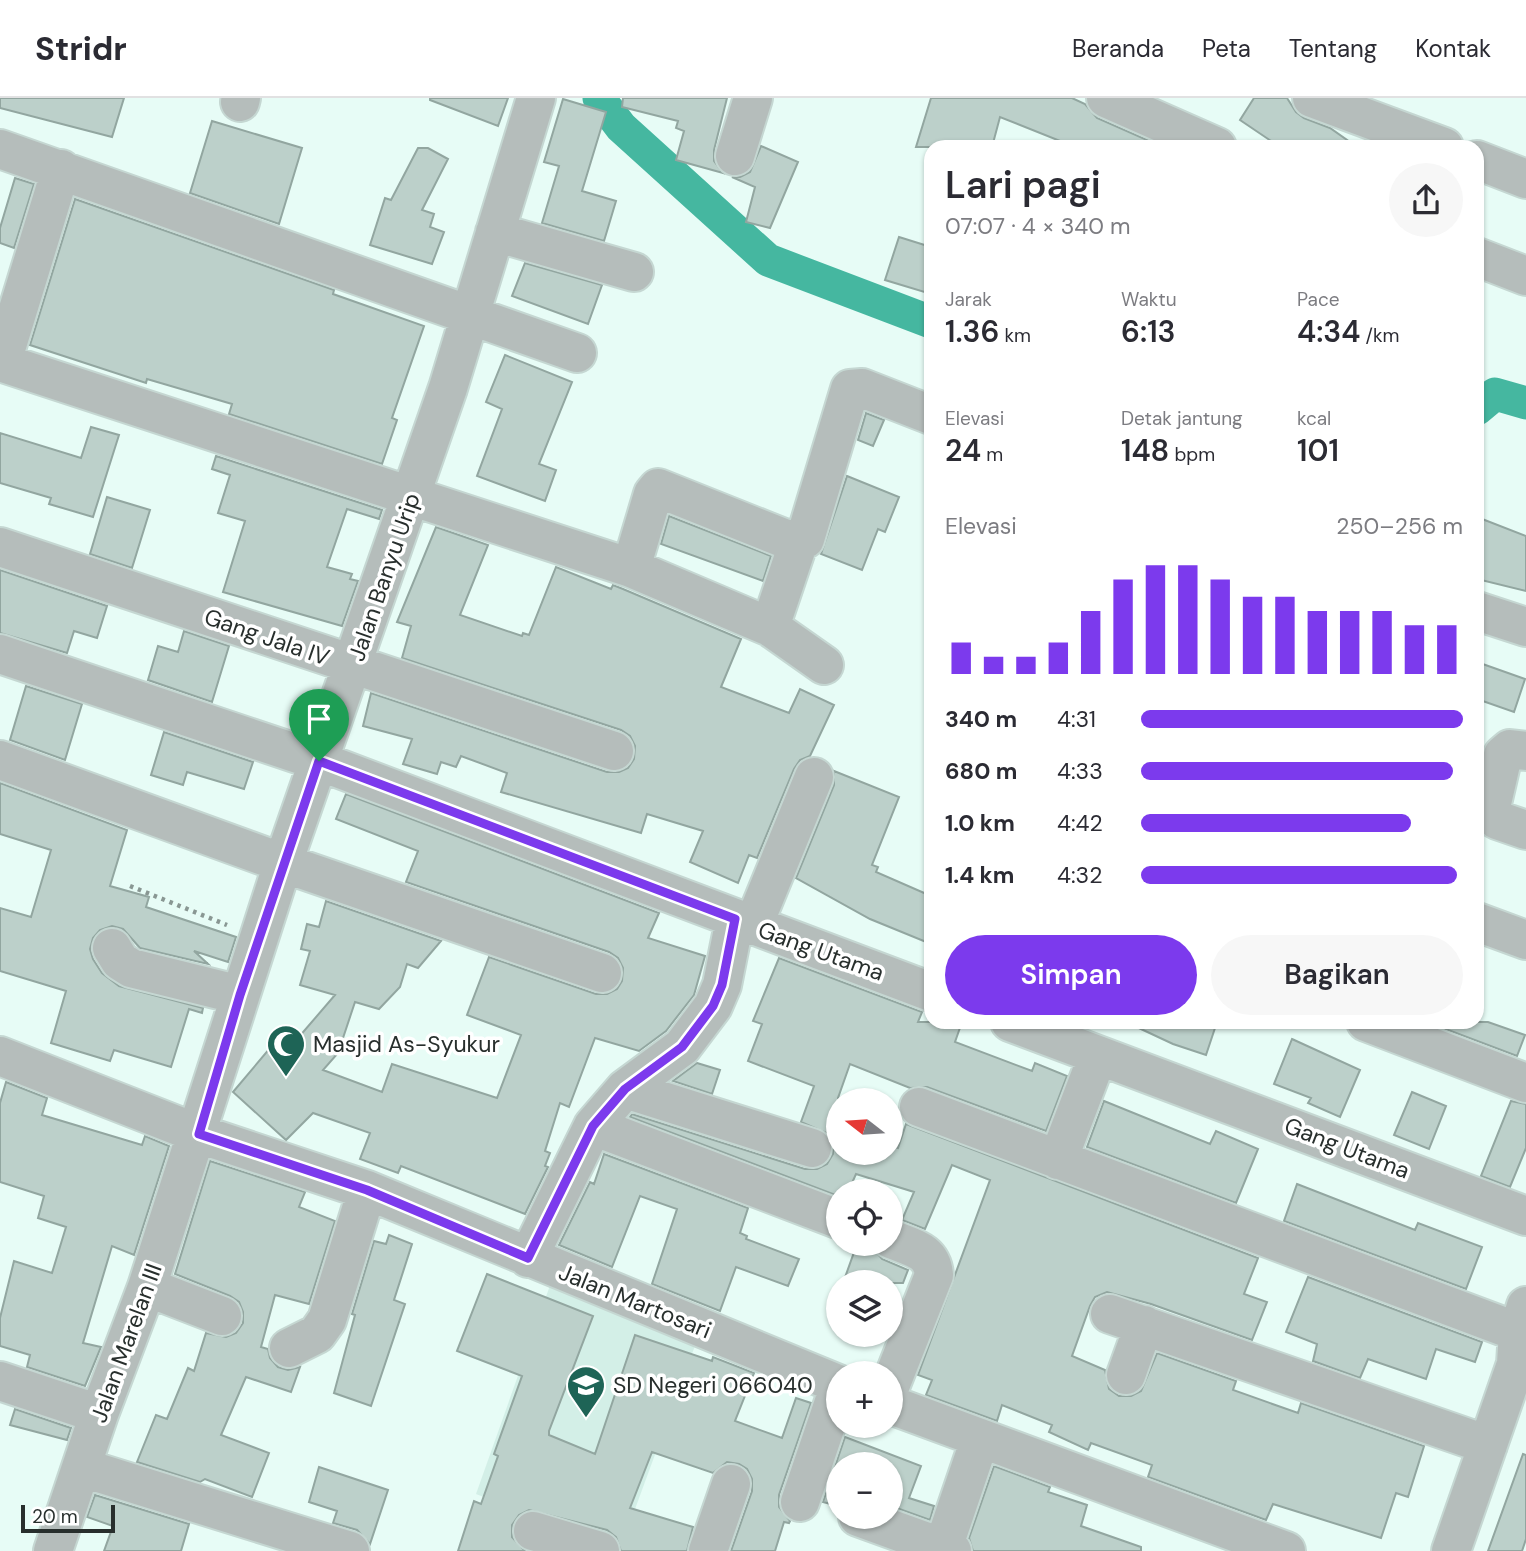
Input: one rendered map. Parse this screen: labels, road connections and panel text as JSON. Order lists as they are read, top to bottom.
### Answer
{
  "streets": {
    "street": [
      "Jalan Banyu Urip",
      "Gang Jala IV",
      "Gang Utama",
      "Jalan Martosari",
      "Jalan Marelan III"
    ]
  },
  "crossings": [
    ["Jalan Banyu Urip", "Gang Jala IV"],
    ["Jalan Banyu Urip", "Gang Utama"],
    ["Jalan Banyu Urip", "Jalan Martosari"],
    ["Jalan Banyu Urip", "Jalan Marelan III"],
    ["Jalan Martosari", "Jalan Marelan III"]
  ],
  "places": {
    "mosque": ["Masjid As-Syukur"],
    "school or university": ["SD Negeri 066040"]
  },
  "scale_bar": "20 m",
  "north": "left",
  "page": {
    "header": "Stridr",
    "nav": [
      "Beranda",
      "Peta",
      "Tentang",
      "Kontak"
    ],
    "heading": ["Lari pagi", "07:07 · 4 × 340 m"],
    "stats": [
      ["Jarak", "1.36 km"],
      ["Waktu", "6:13"],
      ["Pace", "4:34 /km"],
      ["Elevasi", "24 m"],
      ["Detak jantung", "148 bpm"],
      ["kcal", "101"]
    ],
    "chart": ["Elevasi", "250–256 m"],
    "list": [
      {
        "name": "340 m",
        "note": "4:31"
      },
      {
        "name": "680 m",
        "note": "4:33"
      },
      {
        "name": "1.0 km",
        "note": "4:42"
      },
      {
        "name": "1.4 km",
        "note": "4:32"
      }
    ],
    "buttons": ["Simpan", "Bagikan"],
    "map_buttons": ["+", "−"],
    "scale": "20 m"
  }
}
